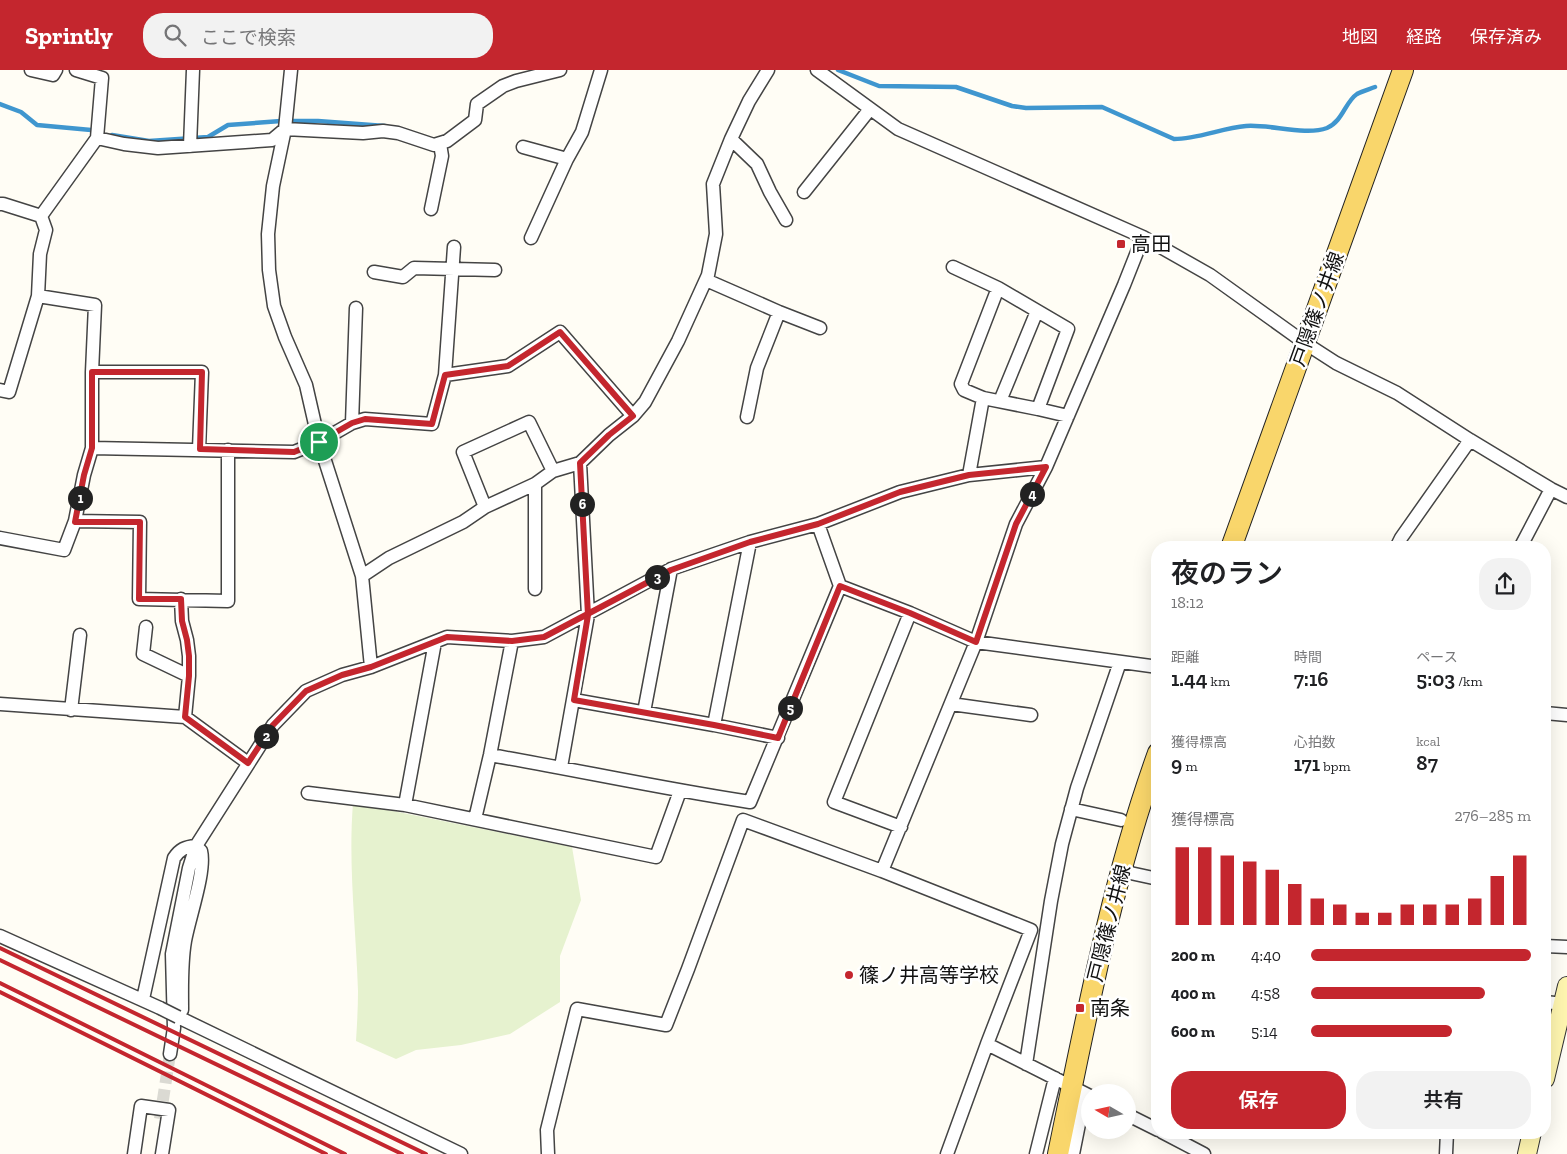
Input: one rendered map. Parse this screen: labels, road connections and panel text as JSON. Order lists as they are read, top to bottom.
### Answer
{
  "streets": {
    "main road": ["戸隠篠ノ井線"]
  },
  "places": {
    "transit": ["高田", "南条"],
    "other": ["篠ノ井高等学校"]
  },
  "north": "left",
  "page": {
    "header": "Sprintly",
    "search": "ここで検索",
    "nav": ["地図", "経路", "保存済み"],
    "pins": [
      "4",
      "1",
      "6",
      "3",
      "5",
      "2"
    ],
    "heading": ["夜のラン", "18:12"],
    "stats": [
      ["距離", "1.44 km"],
      ["時間", "7:16"],
      ["ペース", "5:03 /km"],
      ["獲得標高", "9 m"],
      ["心拍数", "171 bpm"],
      ["kcal", "87"]
    ],
    "chart": ["獲得標高", "276–285 m"],
    "list": [
      {
        "name": "200 m",
        "note": "4:40"
      },
      {
        "name": "400 m",
        "note": "4:58"
      },
      {
        "name": "600 m",
        "note": "5:14"
      }
    ],
    "buttons": ["保存", "共有"]
  }
}
